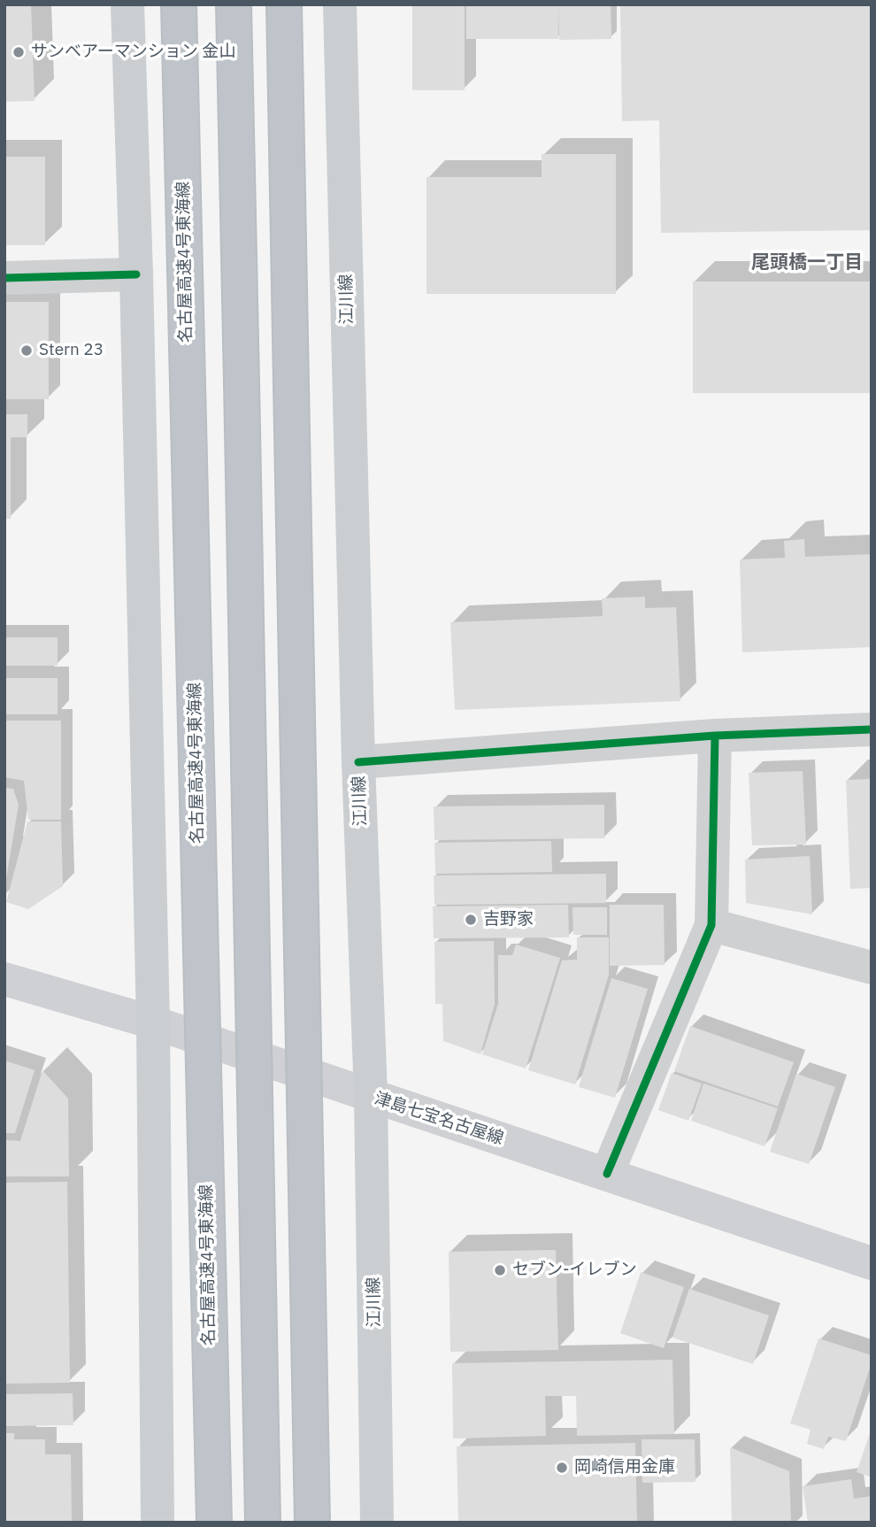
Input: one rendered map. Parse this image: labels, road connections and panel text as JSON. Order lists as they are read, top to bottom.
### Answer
{
  "streets": {
    "highway": ["名古屋高速4号東海線"],
    "main road": ["江川線", "津島七宝名古屋線"]
  },
  "crossings": [
    ["江川線", "津島七宝名古屋線"]
  ],
  "districts": ["尾頭橋一丁目"],
  "places": [
    "サンベアーマンション 金山",
    "Stern 23",
    "吉野家",
    "セブン-イレブン",
    "岡崎信用金庫"
  ]
}
